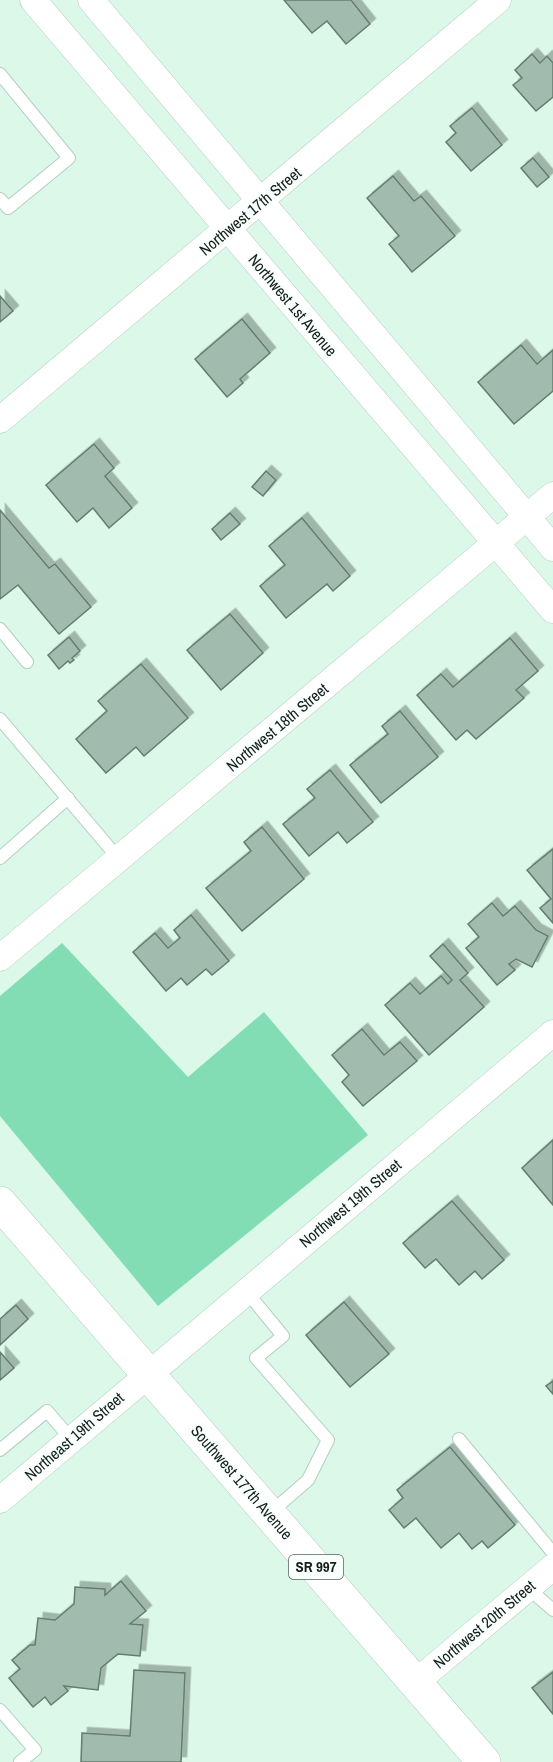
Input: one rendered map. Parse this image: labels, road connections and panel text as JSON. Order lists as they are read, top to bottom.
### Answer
{
  "streets": {
    "highway": ["Southwest 177th Avenue", "SR 997"],
    "street": [
      "Northwest 17th Street",
      "Northwest 1st Avenue",
      "Northwest 18th Street",
      "Northwest 19th Street",
      "Northeast 19th Street",
      "Northwest 20th Street"
    ]
  },
  "crossings": [
    ["Northwest 17th Street", "Northwest 1st Avenue"],
    ["Northwest 1st Avenue", "Northwest 18th Street"],
    ["Northwest 19th Street", "Northeast 19th Street"],
    ["Northwest 19th Street", "Southwest 177th Avenue"],
    ["Northeast 19th Street", "Southwest 177th Avenue"],
    ["Southwest 177th Avenue", "Northwest 20th Street"]
  ]
}
